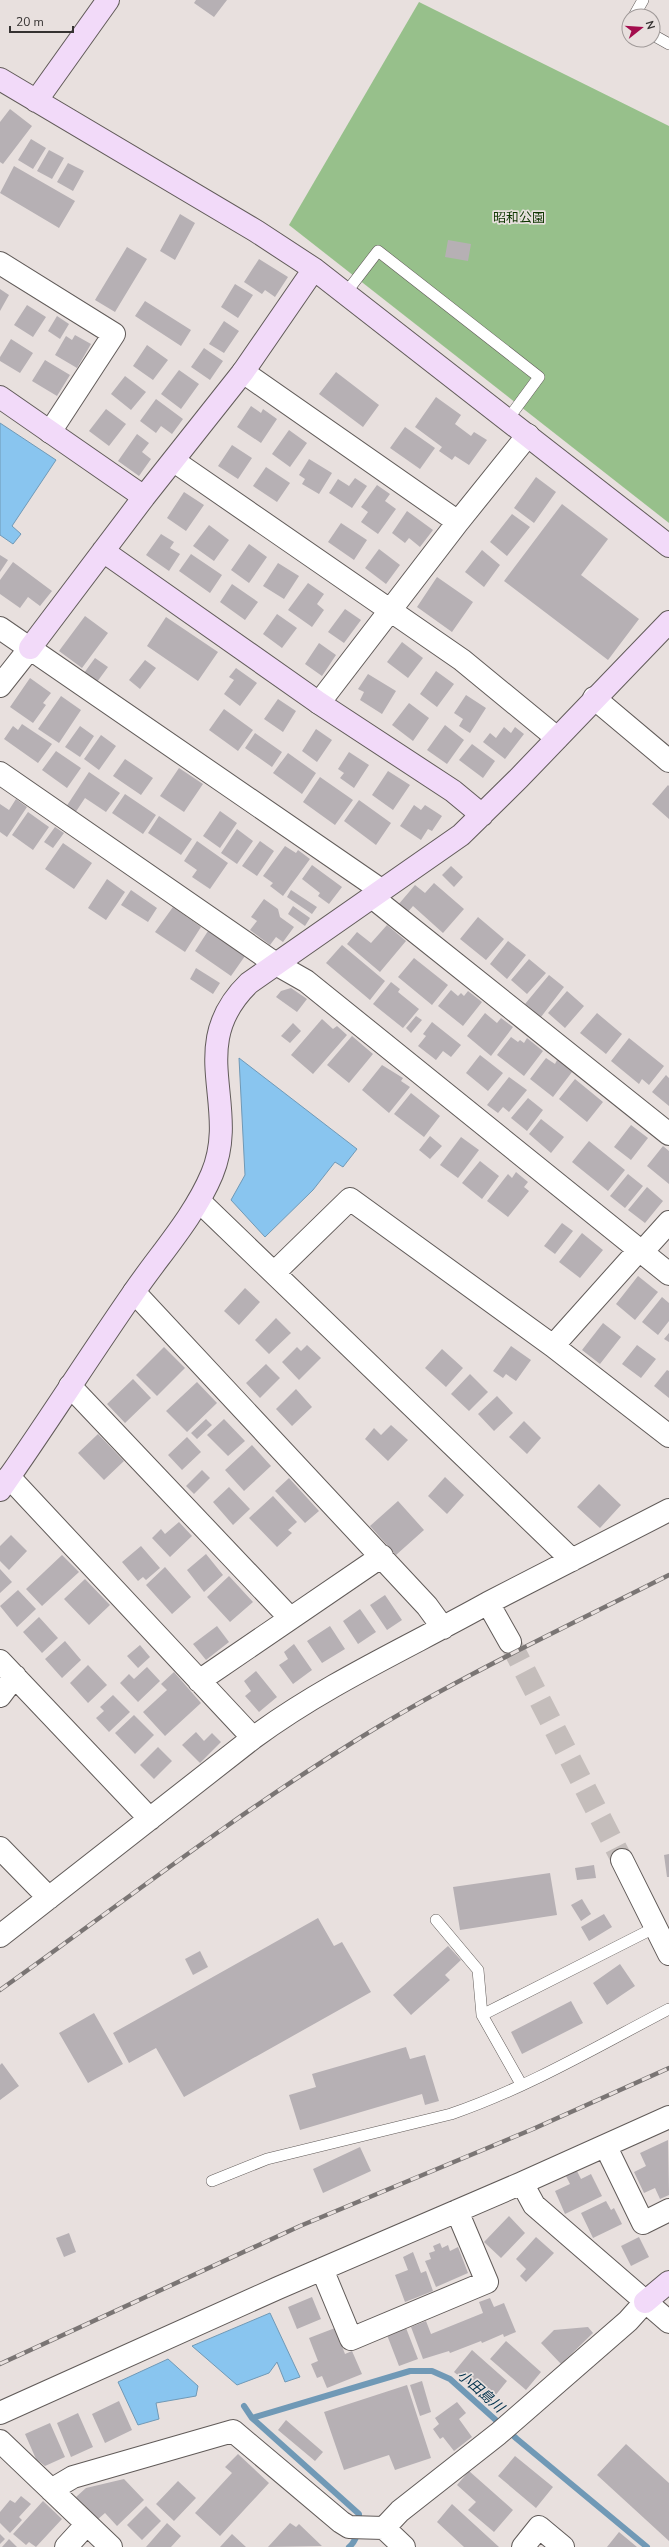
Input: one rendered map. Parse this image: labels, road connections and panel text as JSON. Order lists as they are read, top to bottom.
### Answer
{
  "water": ["小田島川"],
  "parks": ["昭和公園"],
  "scale_bar": "20 m",
  "north": "right"
}
